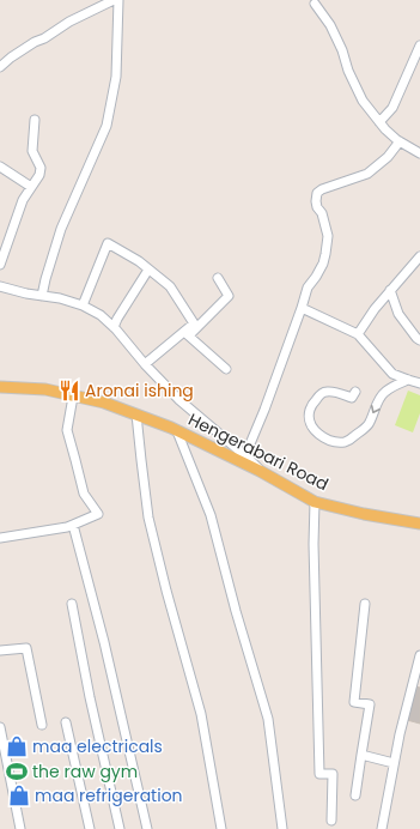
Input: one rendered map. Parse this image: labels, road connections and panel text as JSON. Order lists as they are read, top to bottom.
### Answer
{
  "streets": {
    "main road": ["Hengerabari Road"]
  },
  "places": {
    "restaurant": ["Aronai ishing"],
    "shop": ["maa electricals", "maa refrigeration"],
    "sports": ["the raw gym"]
  }
}
